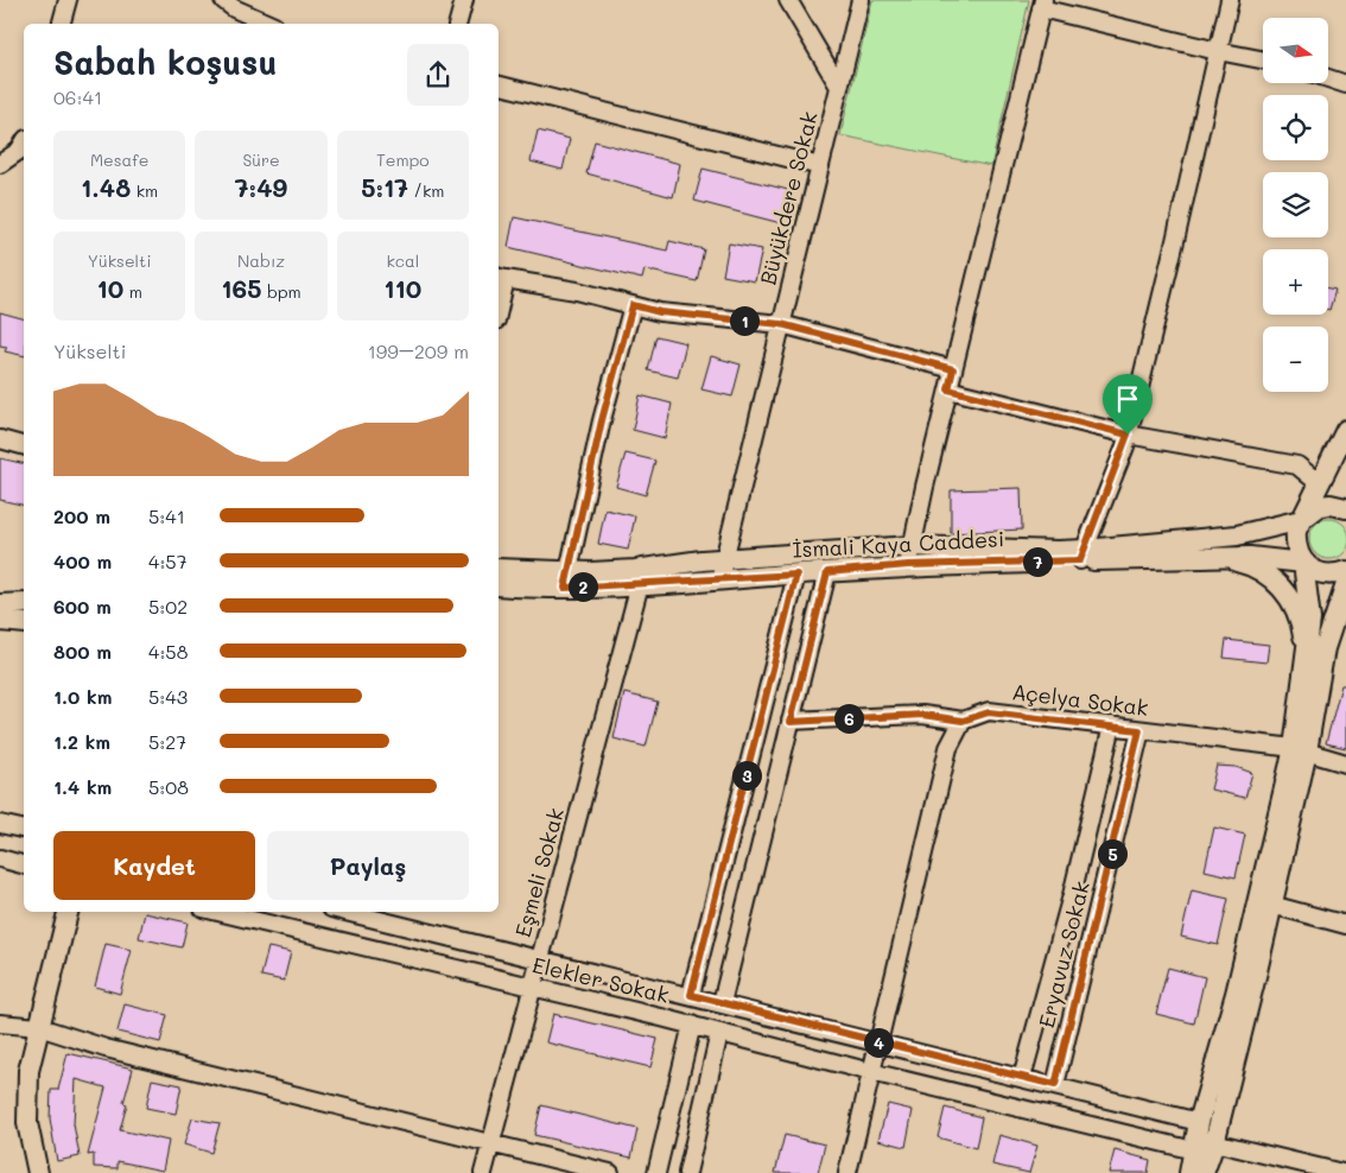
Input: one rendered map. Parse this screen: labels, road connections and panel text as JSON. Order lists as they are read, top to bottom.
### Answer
{
  "streets": {
    "street": [
      "Büyükdere Sokak",
      "İsmali Kaya Caddesi",
      "Açelya Sokak",
      "Eşmeli Sokak",
      "Eryavuz Sokak",
      "Elekler Sokak"
    ]
  },
  "crossings": [
    ["Büyükdere Sokak", "İsmali Kaya Caddesi"],
    ["İsmali Kaya Caddesi", "Eşmeli Sokak"],
    ["Açelya Sokak", "Eryavuz Sokak"],
    ["Eşmeli Sokak", "Elekler Sokak"],
    ["Eryavuz Sokak", "Elekler Sokak"]
  ],
  "north": "right",
  "page": {
    "map_buttons": ["+", "−"],
    "heading": ["Sabah koşusu", "06:41"],
    "stats": [
      ["Mesafe", "1.48 km"],
      ["Süre", "7:49"],
      ["Tempo", "5:17 /km"],
      ["Yükselti", "10 m"],
      ["Nabız", "165 bpm"],
      ["kcal", "110"]
    ],
    "pins": [
      "1",
      "7",
      "2",
      "6",
      "3",
      "5",
      "4"
    ],
    "chart": ["Yükselti", "199–209 m"],
    "list": [
      {
        "name": "200 m",
        "note": "5:41"
      },
      {
        "name": "400 m",
        "note": "4:57"
      },
      {
        "name": "600 m",
        "note": "5:02"
      },
      {
        "name": "800 m",
        "note": "4:58"
      },
      {
        "name": "1.0 km",
        "note": "5:43"
      },
      {
        "name": "1.2 km",
        "note": "5:27"
      },
      {
        "name": "1.4 km",
        "note": "5:08"
      }
    ],
    "buttons": ["Kaydet", "Paylaş"]
  }
}
